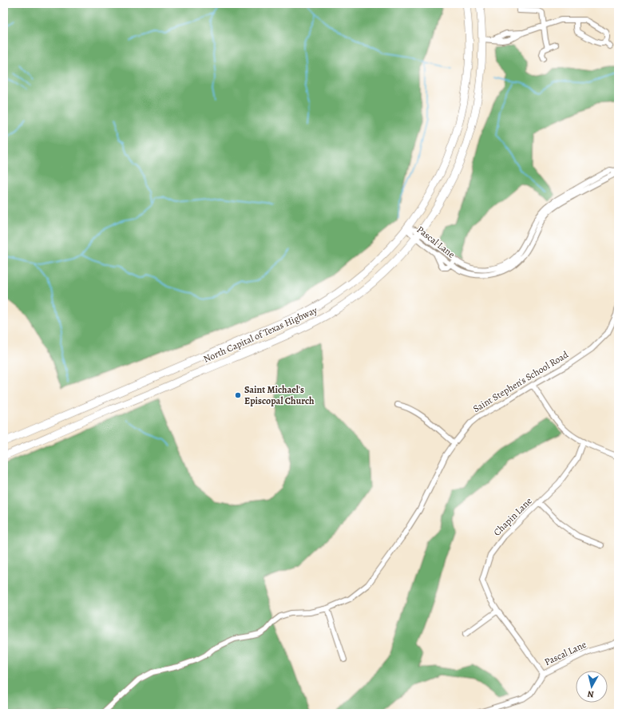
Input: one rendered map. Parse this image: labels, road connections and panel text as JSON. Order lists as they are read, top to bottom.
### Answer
{
  "streets": {
    "highway": ["North Capital of Texas Highway"],
    "street": ["Pascal Lane", "Saint Stephen's School Road", "Chapin Lane"]
  },
  "crossings": [
    ["Pascal Lane", "North Capital of Texas Highway"],
    ["Pascal Lane", "Chapin Lane"]
  ],
  "places": ["Saint Michael's Episcopal Church"],
  "north": "bottom"
}
